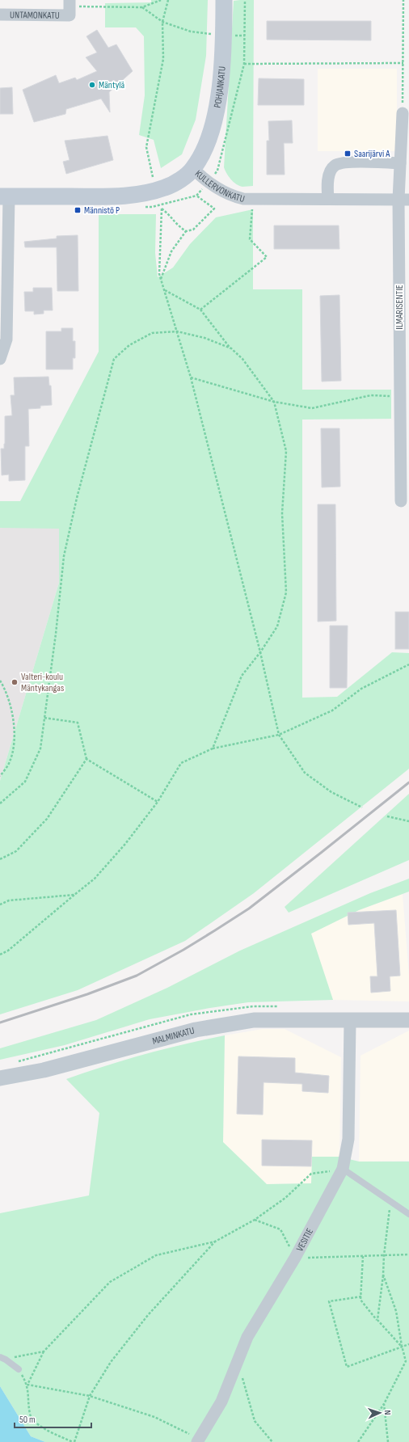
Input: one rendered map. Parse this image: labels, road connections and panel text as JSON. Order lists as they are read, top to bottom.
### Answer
{
  "streets": {
    "main road": ["POHJANKATU", "KULLERVONKATU"],
    "street": [
      "UNTAMONKATU",
      "ILMARISENTIE",
      "MALMINKATU",
      "VESITIE"
    ]
  },
  "crossings": [
    ["POHJANKATU", "KULLERVONKATU"],
    ["KULLERVONKATU", "ILMARISENTIE"],
    ["MALMINKATU", "VESITIE"]
  ],
  "places": {
    "other": ["Mäntylä", "Valteri-koulu Mäntykangas"],
    "transit": ["Saarijärvi A", "Männistö P"]
  },
  "scale_bar": "50 m",
  "north": "right"
}
